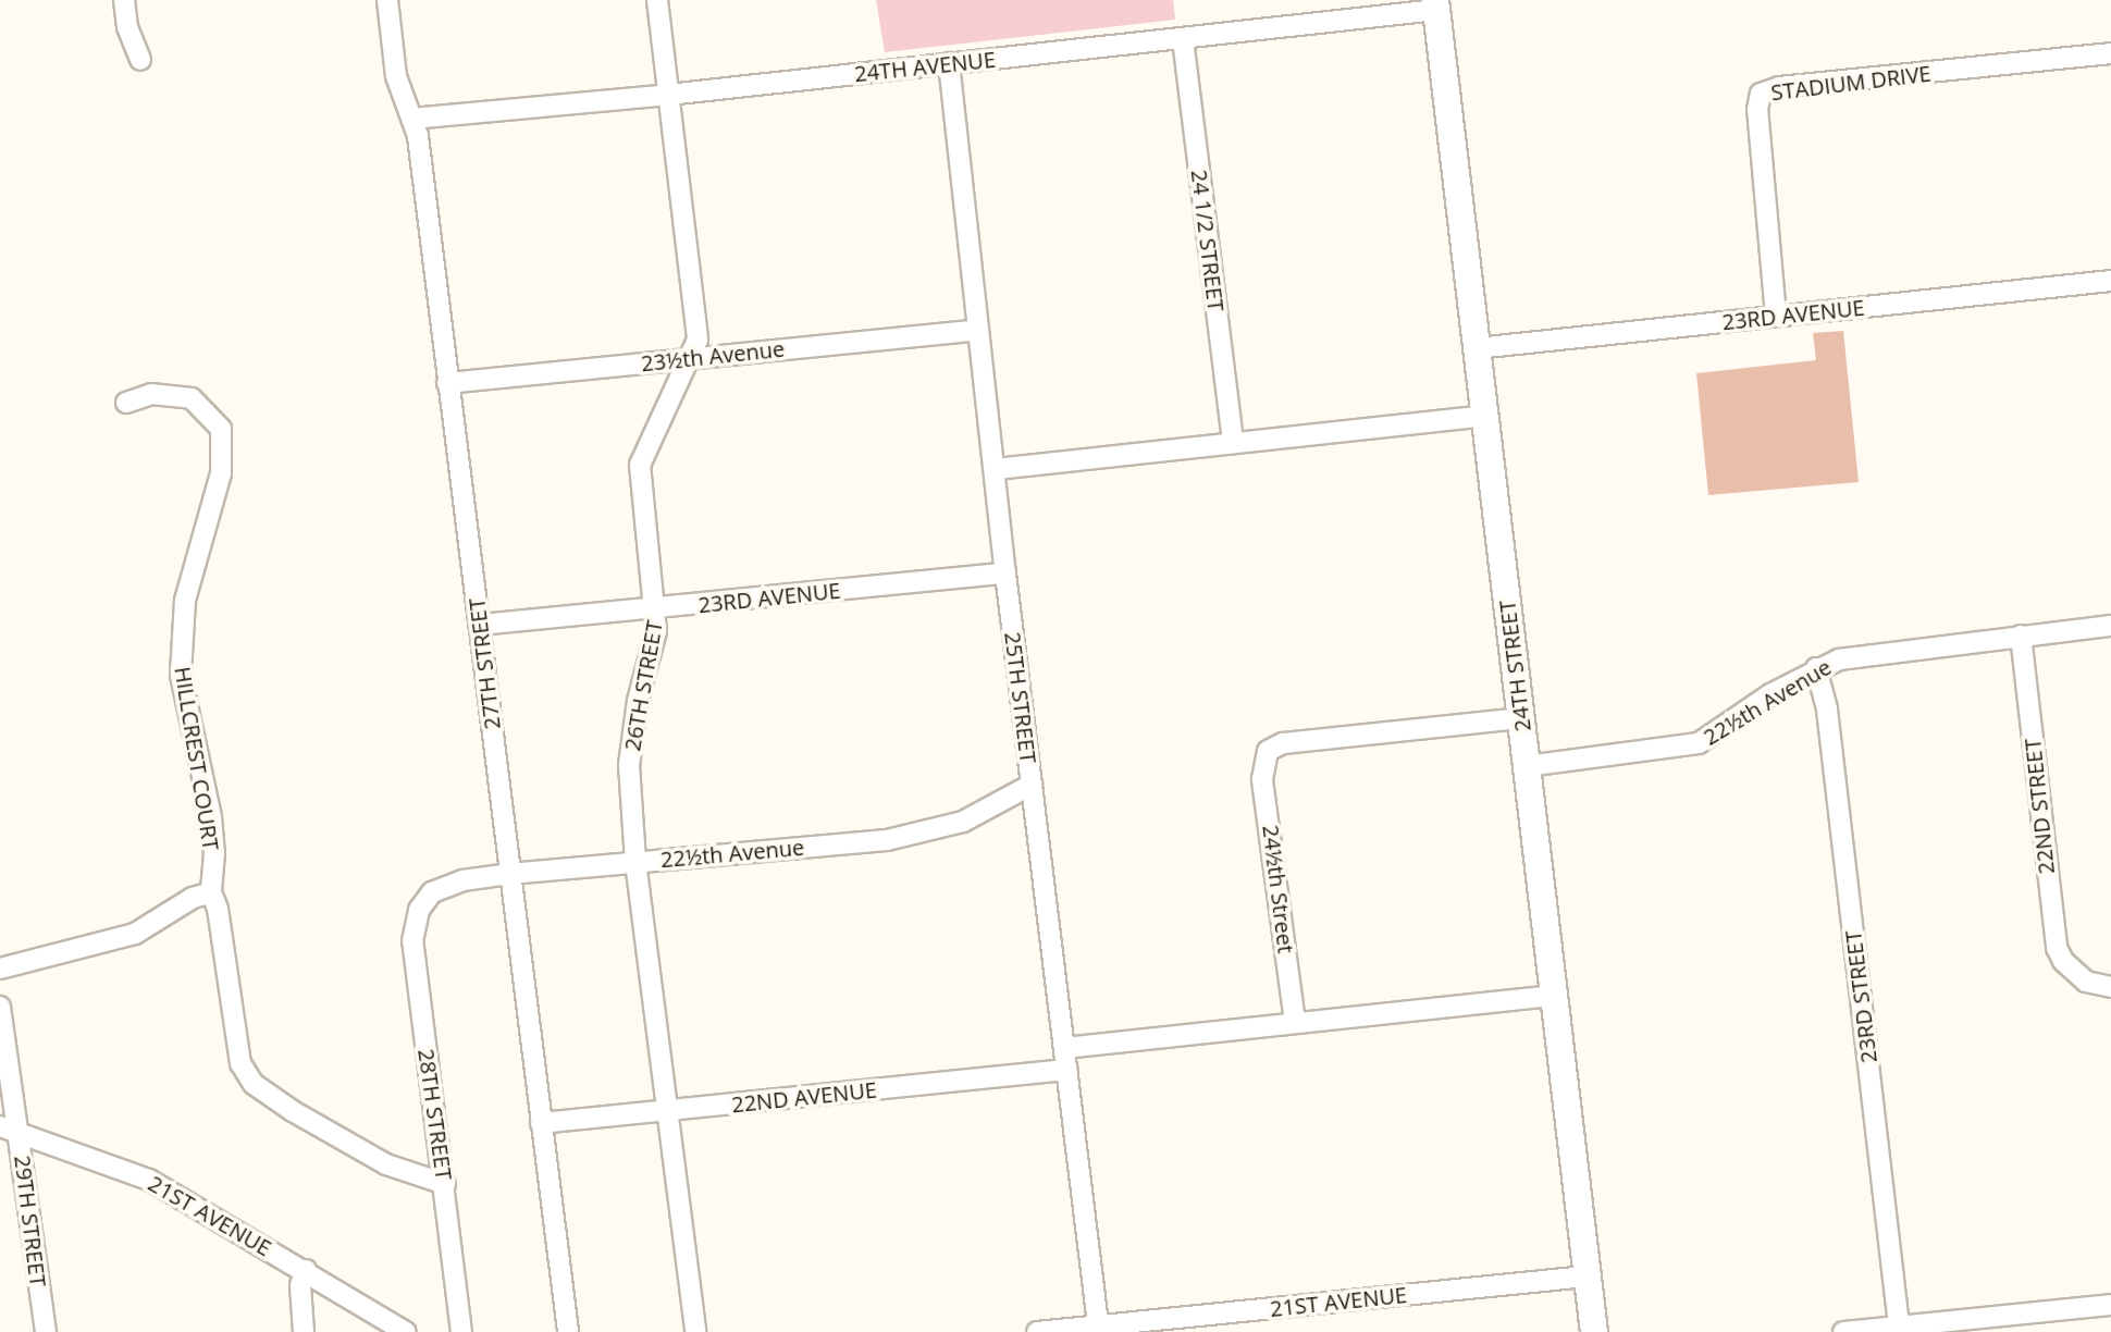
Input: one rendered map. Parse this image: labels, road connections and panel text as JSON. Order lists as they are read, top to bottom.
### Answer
{
  "streets": {
    "street": [
      "24TH AVENUE",
      "STADIUM DRIVE",
      "24 1/2 STREET",
      "23RD AVENUE",
      "23½th Avenue",
      "27TH STREET",
      "24TH STREET",
      "26TH STREET",
      "25TH STREET",
      "22½th Avenue",
      "HILLCREST COURT",
      "22ND STREET",
      "24½th Street",
      "23RD STREET",
      "22ND AVENUE",
      "28TH STREET",
      "21ST AVENUE",
      "29TH STREET"
    ]
  },
  "crossings": [
    ["24TH AVENUE", "24 1/2 STREET"],
    ["24TH AVENUE", "27TH STREET"],
    ["24TH AVENUE", "24TH STREET"],
    ["24TH AVENUE", "26TH STREET"],
    ["24TH AVENUE", "25TH STREET"],
    ["STADIUM DRIVE", "23RD AVENUE"],
    ["23RD AVENUE", "27TH STREET"],
    ["23RD AVENUE", "24TH STREET"],
    ["23RD AVENUE", "26TH STREET"],
    ["23RD AVENUE", "25TH STREET"],
    ["23½th Avenue", "27TH STREET"],
    ["23½th Avenue", "26TH STREET"],
    ["23½th Avenue", "25TH STREET"],
    ["27TH STREET", "22½th Avenue"],
    ["27TH STREET", "22ND AVENUE"],
    ["24TH STREET", "22½th Avenue"],
    ["24TH STREET", "24½th Street"],
    ["24TH STREET", "21ST AVENUE"],
    ["26TH STREET", "22½th Avenue"],
    ["26TH STREET", "22ND AVENUE"],
    ["25TH STREET", "22½th Avenue"],
    ["25TH STREET", "22ND AVENUE"],
    ["25TH STREET", "21ST AVENUE"],
    ["22½th Avenue", "22ND STREET"],
    ["22½th Avenue", "23RD STREET"],
    ["22½th Avenue", "28TH STREET"],
    ["HILLCREST COURT", "28TH STREET"],
    ["21ST AVENUE", "29TH STREET"]
  ]
}
